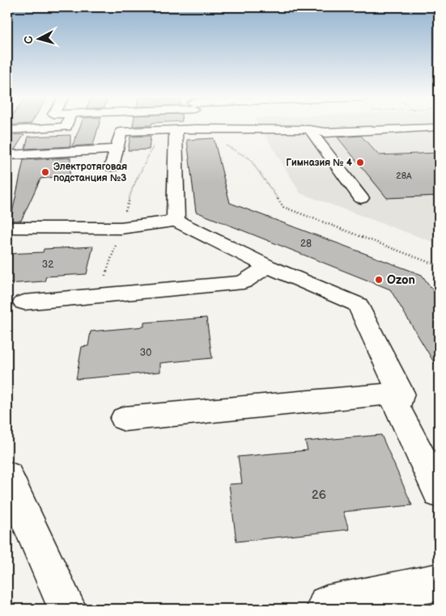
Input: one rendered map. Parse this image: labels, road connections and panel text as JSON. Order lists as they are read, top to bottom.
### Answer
{
  "places": ["Гимназия № 4", "Электротяговая подстанция №3", "Ozon"],
  "house_numbers": [
    "28А",
    "28",
    "32",
    "30",
    "26"
  ],
  "north": "left"
}
